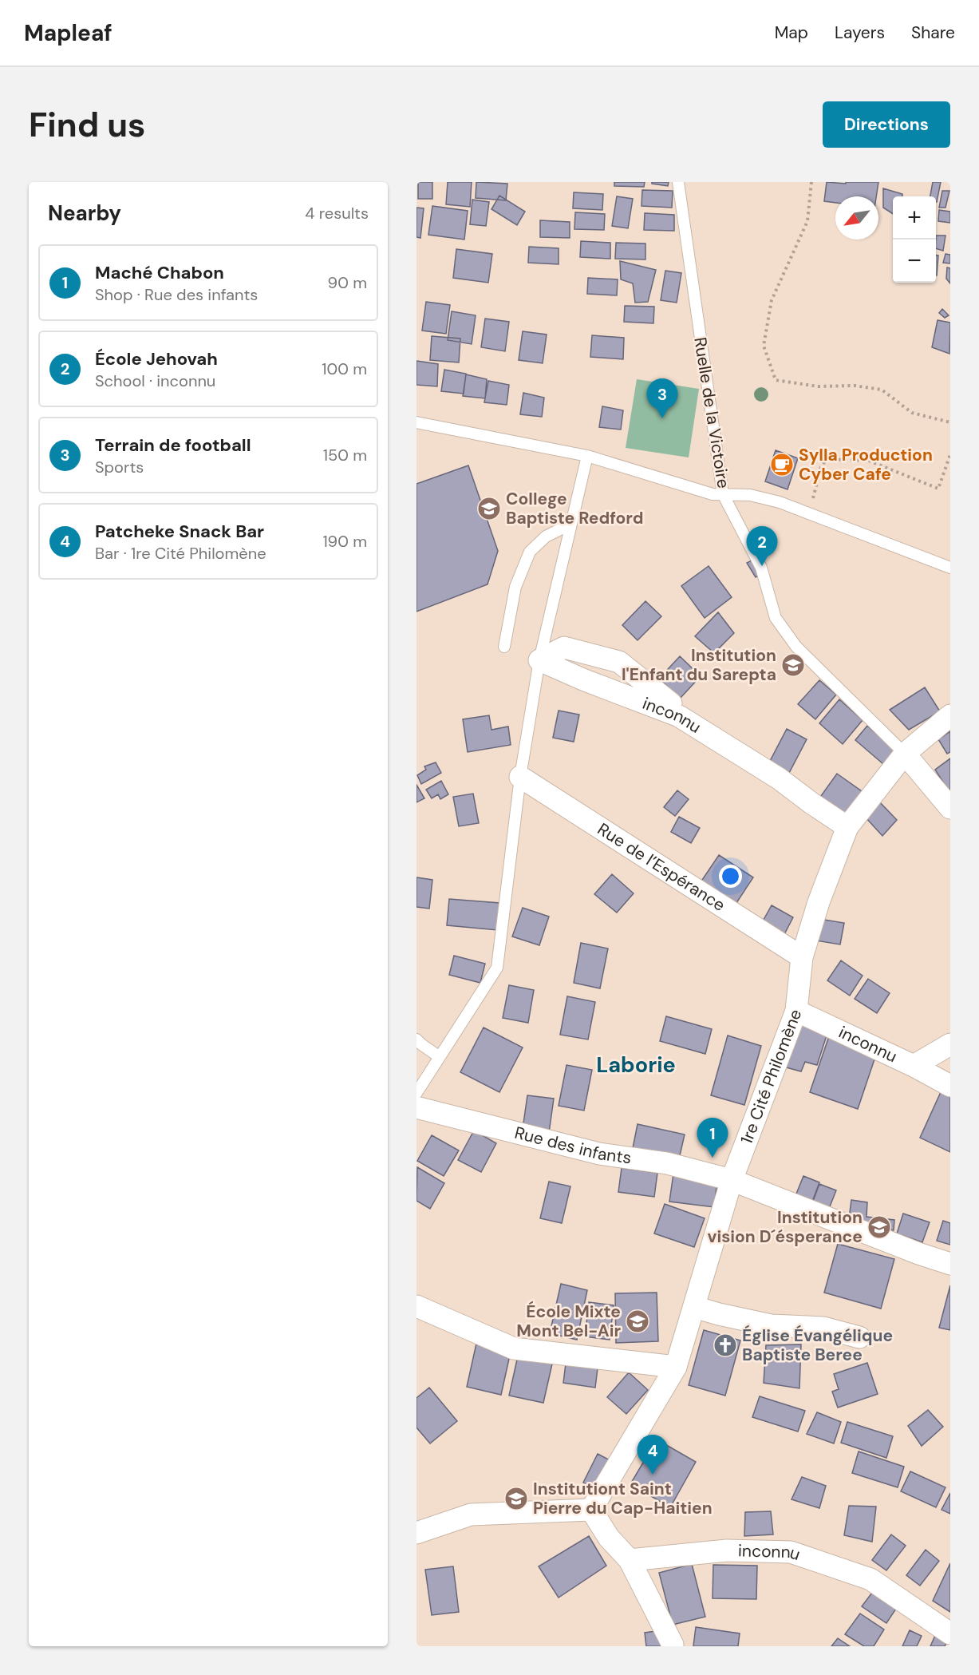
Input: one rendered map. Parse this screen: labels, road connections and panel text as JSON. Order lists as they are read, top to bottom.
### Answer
{
  "streets": {
    "street": [
      "inconnu",
      "Rue de l’Espérance",
      "1re Cité Philomène",
      "Rue des infants"
    ],
    "lane": ["Ruelle de la Victoire"]
  },
  "crossings": [
    ["Ruelle de la Victoire", "1re Cité Philomène"],
    ["inconnu", "1re Cité Philomène"],
    ["Rue de l’Espérance", "1re Cité Philomène"],
    ["1re Cité Philomène", "Rue des infants"]
  ],
  "districts": ["Laborie"],
  "places": {
    "cafe": ["Sylla Production Cyber Cafe"],
    "school or university": [
      "College Baptiste Redford",
      "Institution l'Enfant du Sarepta",
      "Institution vision D´ésperance",
      "École Mixte Mont Bel-Air",
      "Institutiont Saint Pierre du Cap-Haitien"
    ],
    "church": ["Église Évangélique Baptiste Beree"]
  },
  "north": "bottom left",
  "page": {
    "header": "Mapleaf",
    "nav": ["Map", "Layers", "Share"],
    "buttons": "Directions",
    "title": "Find us",
    "heading": ["Nearby", "4 results"],
    "map_buttons": ["+", "−"],
    "list": [
      {
        "mark": "1",
        "name": "Maché Chabon",
        "note": "Shop · Rue des infants",
        "value": "90 m"
      },
      {
        "mark": "2",
        "name": "École Jehovah",
        "note": "School · inconnu",
        "value": "100 m"
      },
      {
        "mark": "3",
        "name": "Terrain de football",
        "note": "Sports",
        "value": "150 m"
      },
      {
        "mark": "4",
        "name": "Patcheke Snack Bar",
        "note": "Bar · 1re Cité Philomène",
        "value": "190 m"
      }
    ],
    "pins": [
      "3",
      "2",
      "1",
      "4"
    ]
  }
}
